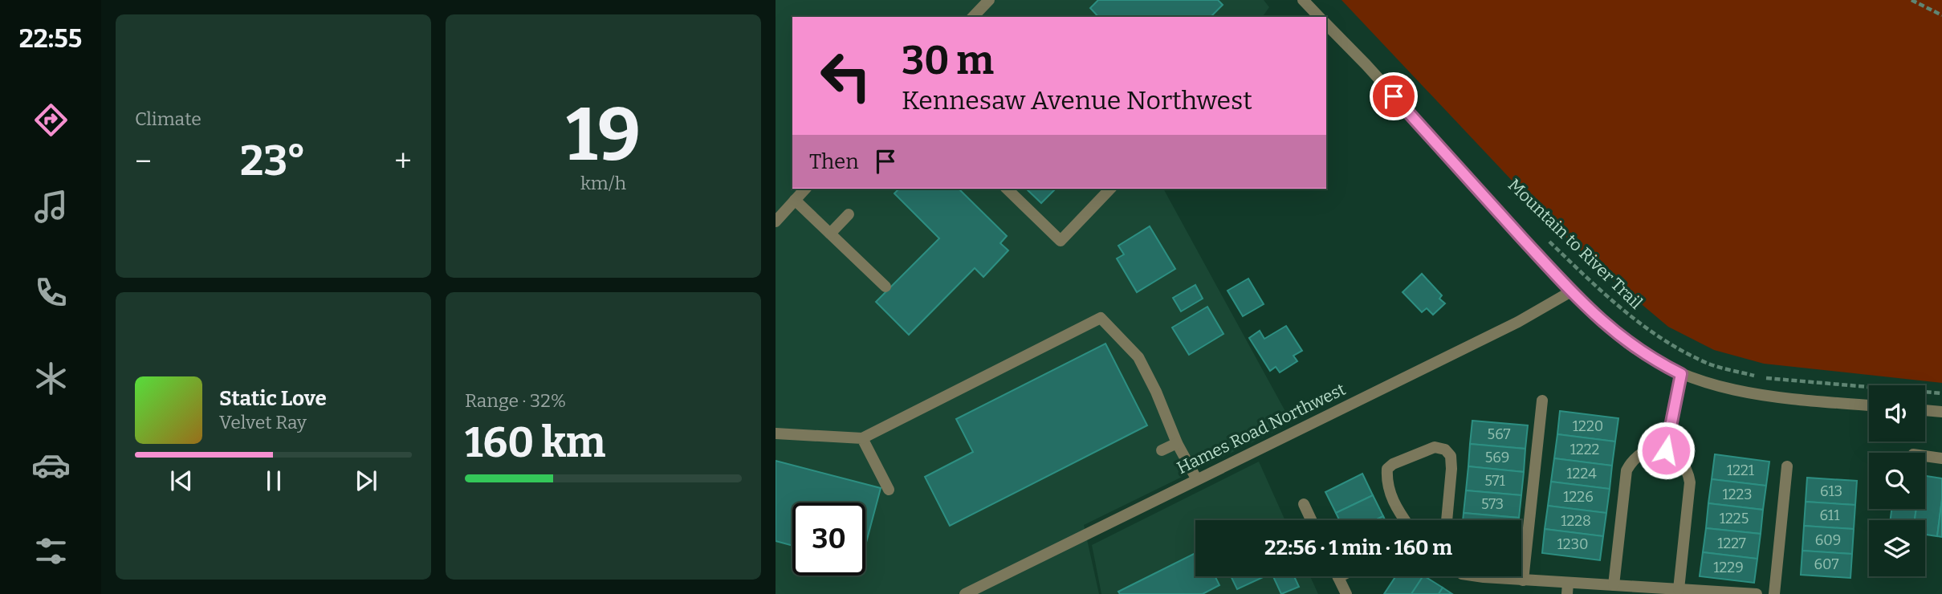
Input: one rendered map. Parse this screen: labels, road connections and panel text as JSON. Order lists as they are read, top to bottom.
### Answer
{
  "streets": {
    "street": ["Hames Road Northwest"],
    "path": ["Mountain to River Trail"]
  },
  "house_numbers": [
    "1220",
    "567",
    "1222",
    "569",
    "1221",
    "1224",
    "571",
    "613",
    "1223",
    "1226",
    "573",
    "611",
    "1225",
    "1228",
    "609",
    "1227",
    "1230",
    "607",
    "1229"
  ],
  "page": {
    "tabs": "22:55",
    "tile": [
      "Climate",
      ["19", "km/h"],
      ["Range · 32%", "160 km"]
    ],
    "turn": ["30 m", "Kennesaw Avenue Northwest"],
    "then": "Then",
    "heat": ["−", "23°", "+"],
    "song": ["Static Love", "Velvet Ray"],
    "limit": "30",
    "trip": "22:56 · 1 min · 160 m"
  }
}
